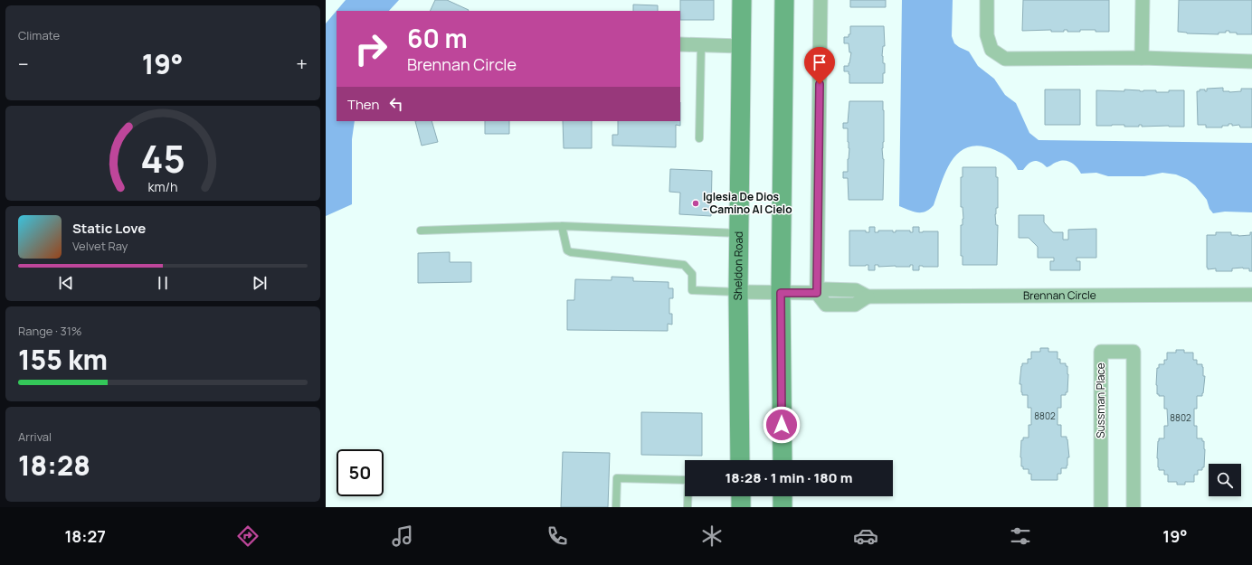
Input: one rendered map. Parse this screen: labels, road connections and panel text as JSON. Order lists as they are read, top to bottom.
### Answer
{
  "streets": {
    "main road": ["Sheldon Road"],
    "street": ["Brennan Circle", "Sussman Place"]
  },
  "places": ["Iglesia De Dios - Camino Al Cielo"],
  "house_numbers": ["8802", "8802"],
  "page": {
    "tile": [
      "Climate",
      ["Range · 31%", "155 km"],
      ["Arrival", "18:28"]
    ],
    "turn": ["60 m", "Brennan Circle"],
    "heat": ["−", "19°", "+"],
    "then": "Then",
    "song": ["Static Love", "Velvet Ray"],
    "limit": "50",
    "trip": "18:28 · 1 min · 180 m",
    "tabs": ["18:27", "19°"],
    "gauge": ["45", "km/h"]
  }
}
